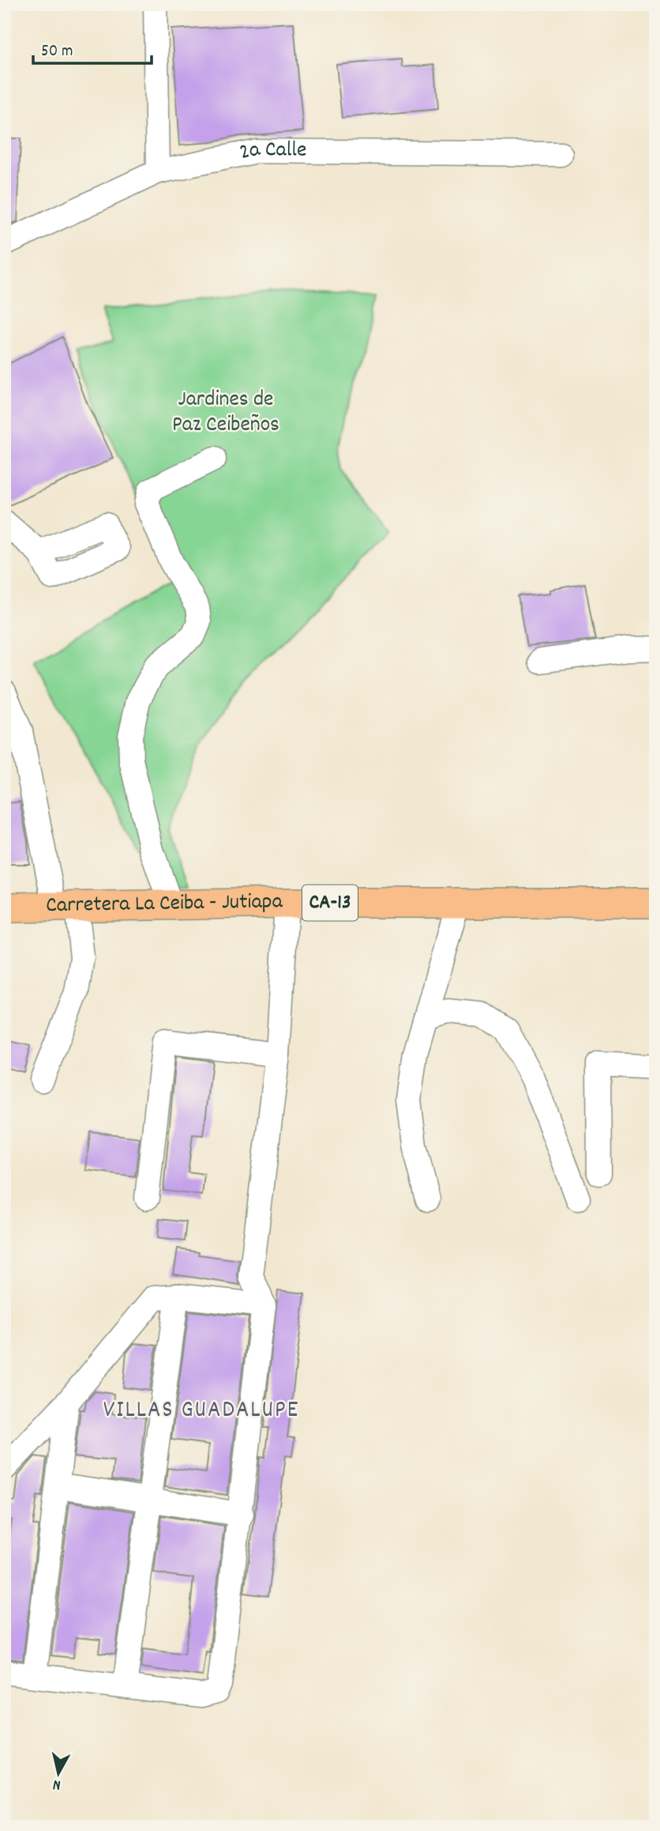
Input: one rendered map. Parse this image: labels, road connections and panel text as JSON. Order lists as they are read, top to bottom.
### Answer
{
  "streets": {
    "main road": ["CA-13", "Carretera La Ceiba - Jutiapa"],
    "street": ["2a Calle"]
  },
  "districts": ["VILLAS GUADALUPE"],
  "parks": ["Jardines de Paz Ceibeños"],
  "scale_bar": "50 m",
  "north": "bottom"
}
